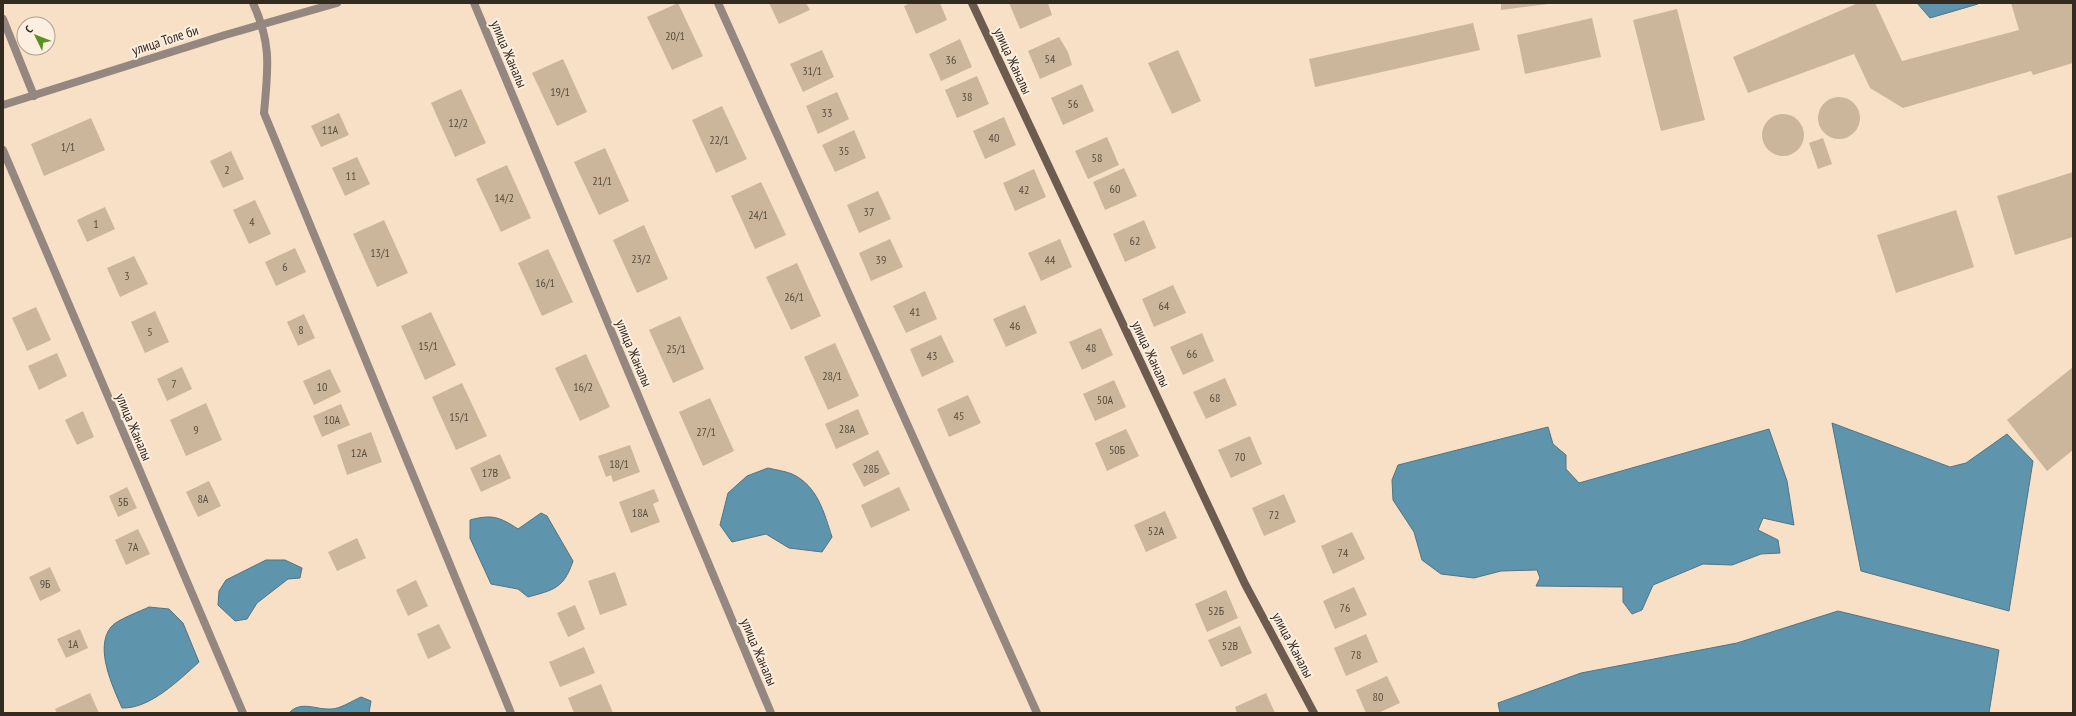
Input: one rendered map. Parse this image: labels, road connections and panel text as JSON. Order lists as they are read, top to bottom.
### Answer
{
  "streets": {
    "street": ["улица Толе би", "улица Жаналы"]
  },
  "house_numbers": [
    "20/1",
    "54",
    "36",
    "31/1",
    "19/1",
    "38",
    "56",
    "33",
    "12/2",
    "11А",
    "40",
    "22/1",
    "1/1",
    "35",
    "58",
    "2",
    "11",
    "21/1",
    "60",
    "42",
    "14/2",
    "37",
    "24/1",
    "4",
    "1",
    "62",
    "13/1",
    "23/2",
    "39",
    "44",
    "6",
    "3",
    "16/1",
    "26/1",
    "64",
    "41",
    "46",
    "8",
    "5",
    "15/1",
    "48",
    "25/1",
    "66",
    "43",
    "28/1",
    "7",
    "10",
    "16/2",
    "68",
    "50А",
    "45",
    "15/1",
    "10А",
    "28А",
    "9",
    "27/1",
    "50Б",
    "12А",
    "70",
    "18/1",
    "28Б",
    "17В",
    "8А",
    "5Б",
    "18А",
    "72",
    "52А",
    "7А",
    "74",
    "9Б",
    "76",
    "52Б",
    "1А",
    "52В",
    "78",
    "80"
  ],
  "north": "top left"
}
